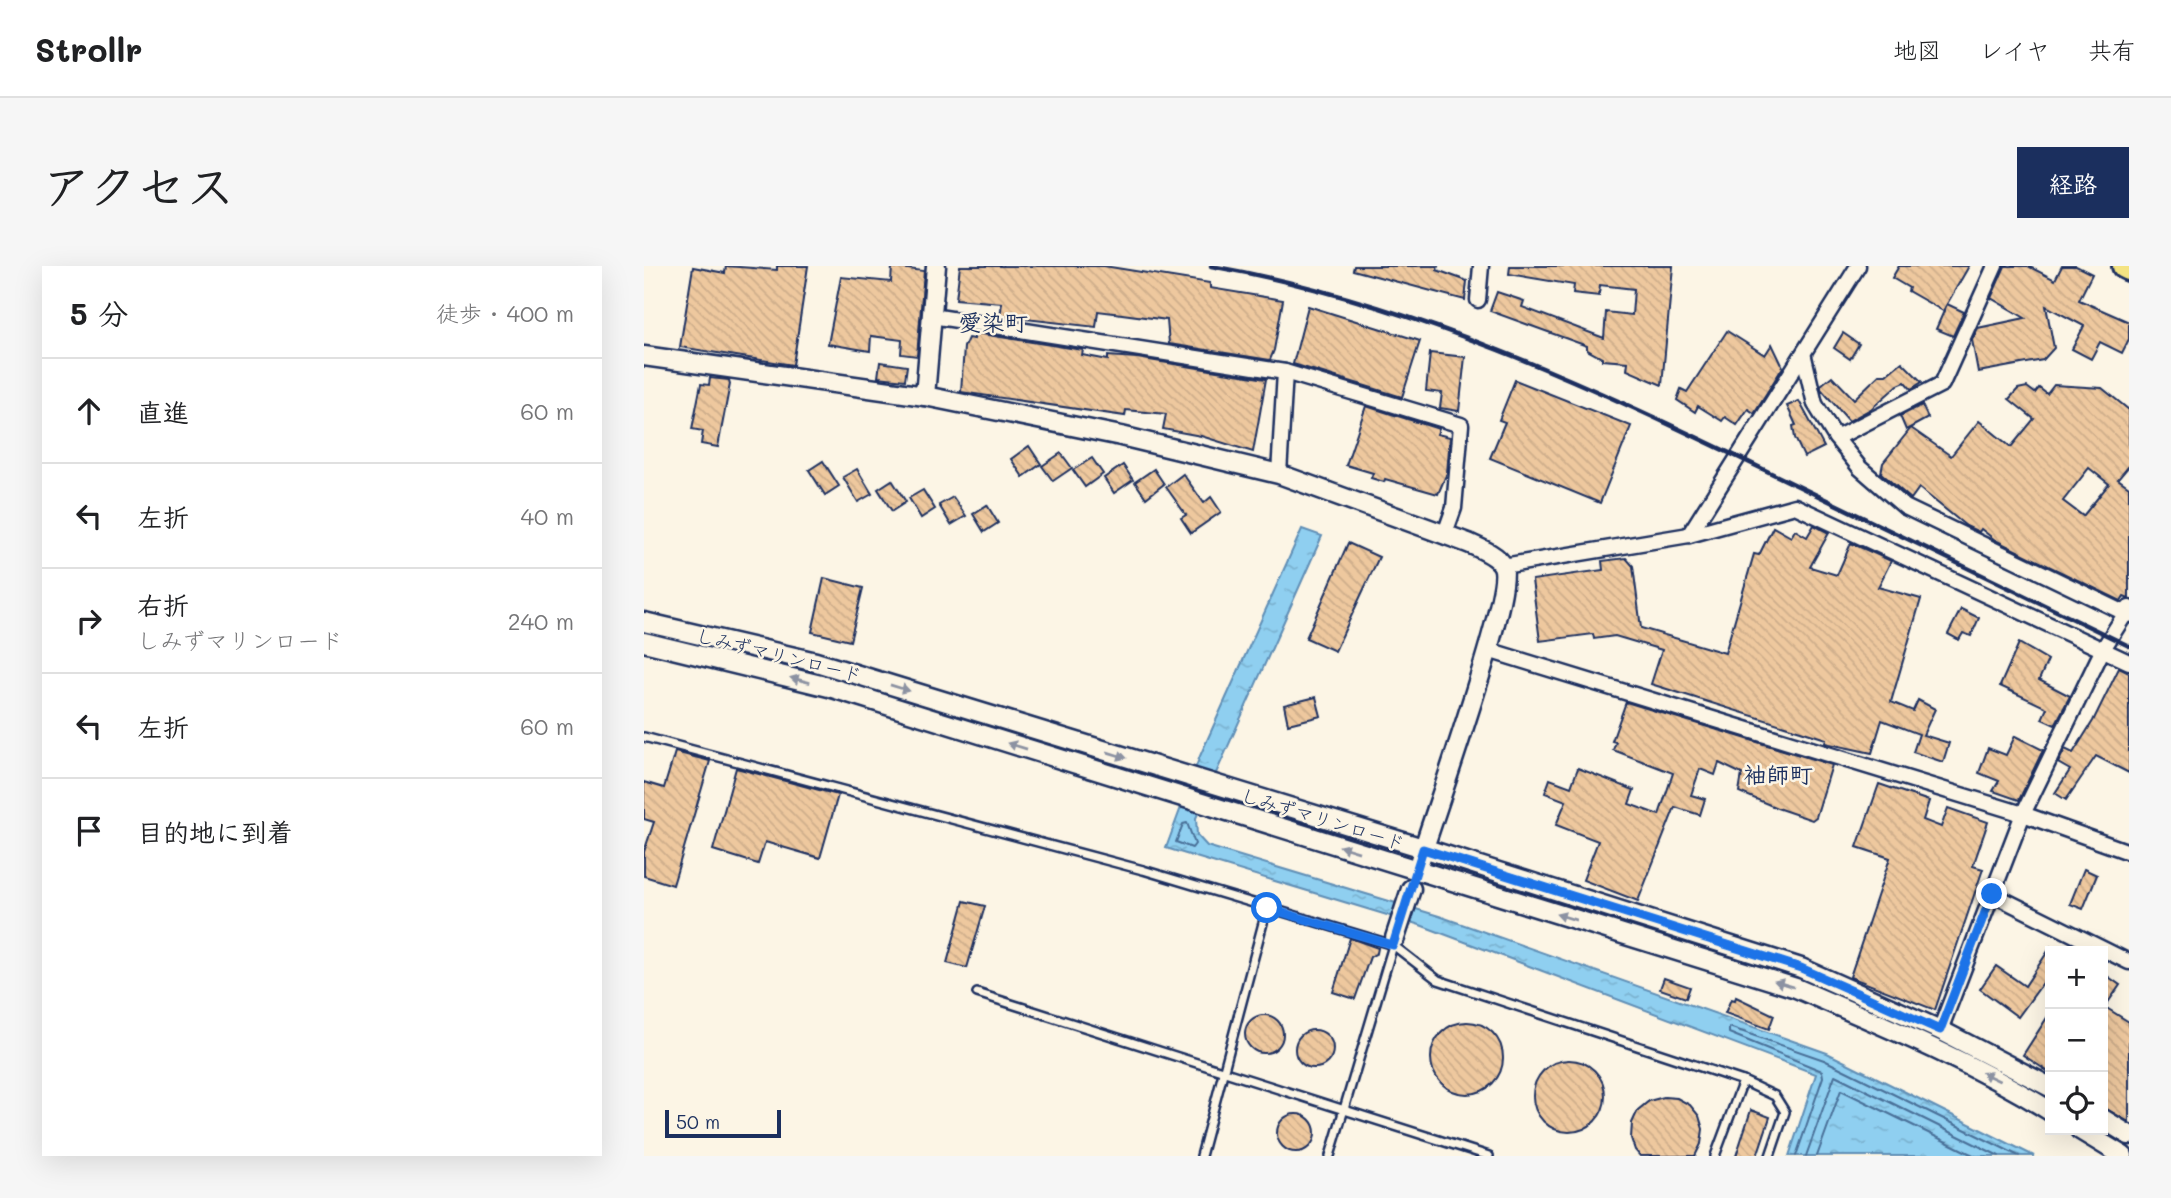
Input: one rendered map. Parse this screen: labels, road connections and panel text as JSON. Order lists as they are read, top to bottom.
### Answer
{
  "streets": {
    "street": ["しみずマリンロード"]
  },
  "districts": ["愛染町", "袖師町"],
  "scale_bar": "50 m",
  "page": {
    "header": "Strollr",
    "nav": ["地図", "レイヤ", "共有"],
    "title": "アクセス",
    "buttons": "経路",
    "heading": ["5 分", "徒歩 · 400 m"],
    "list": [
      ["直進", "60 m"],
      ["左折", "40 m"],
      ["右折", "しみずマリンロード", "240 m"],
      ["左折", "60 m"],
      "目的地に到着"
    ],
    "map_buttons": ["+", "−"],
    "scale": "50 m"
  }
}
